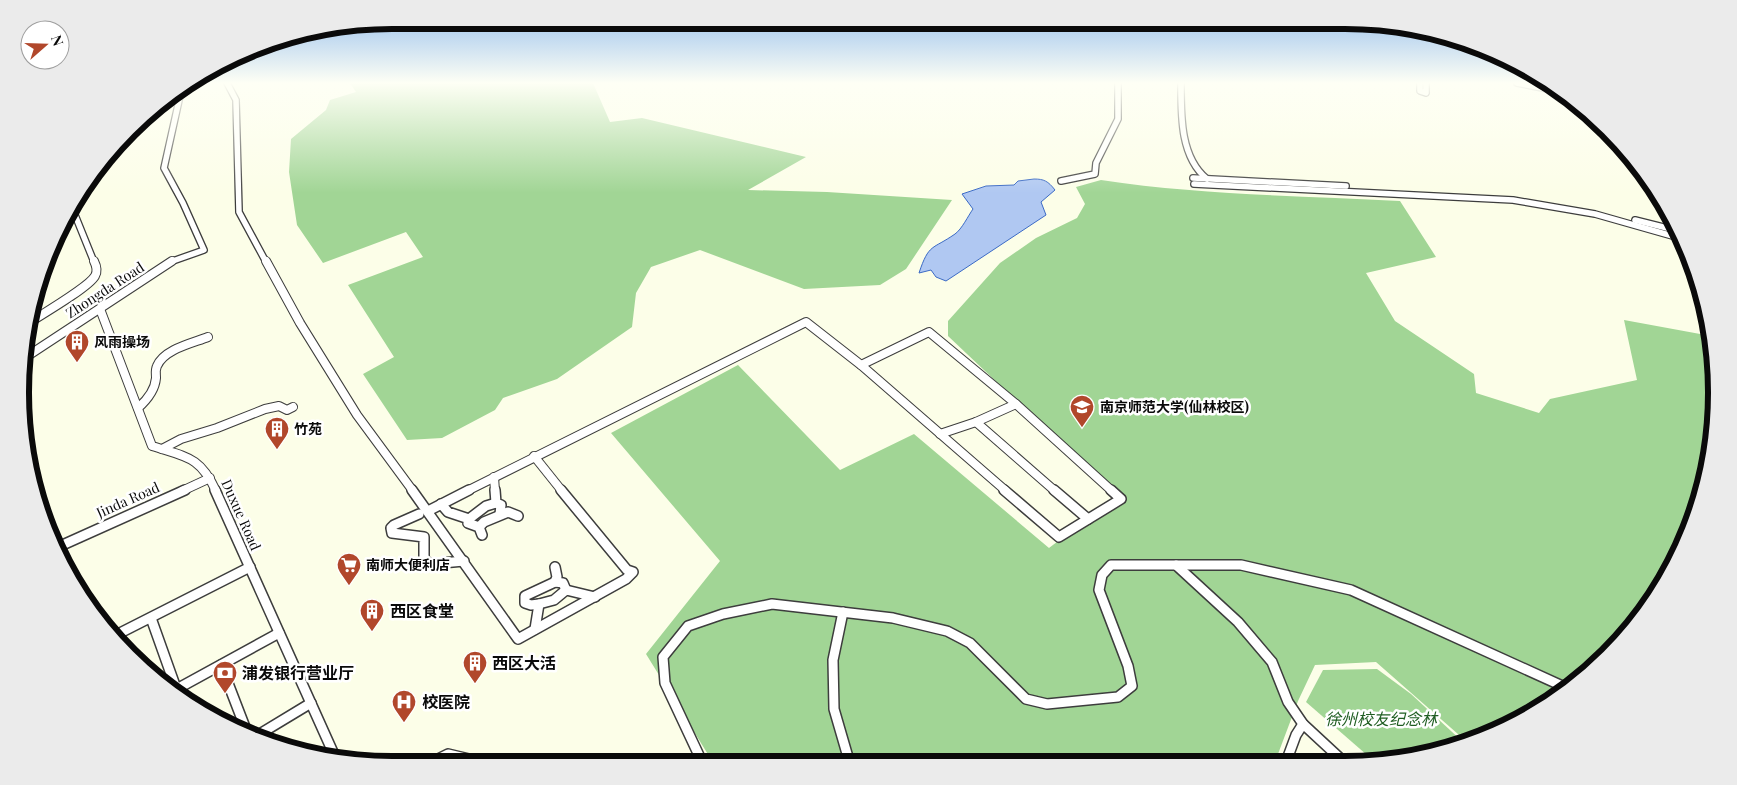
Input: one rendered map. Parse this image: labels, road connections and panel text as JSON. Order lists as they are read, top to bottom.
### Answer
{
  "streets": {
    "street": ["Zhongda Road", "Jinda Road", "Duxue Road"]
  },
  "crossings": [
    ["Zhongda Road", "Duxue Road"],
    ["Jinda Road", "Duxue Road"]
  ],
  "parks": ["徐州校友纪念林"],
  "places": {
    "building": [
      "风雨操场",
      "竹苑",
      "西区食堂",
      "西区大活"
    ],
    "school or university": ["南京师范大学(仙林校区)"],
    "supermarket": ["南师大便利店"],
    "bank": ["浦发银行营业厅"],
    "hospital": ["校医院"]
  },
  "north": "right"
}
